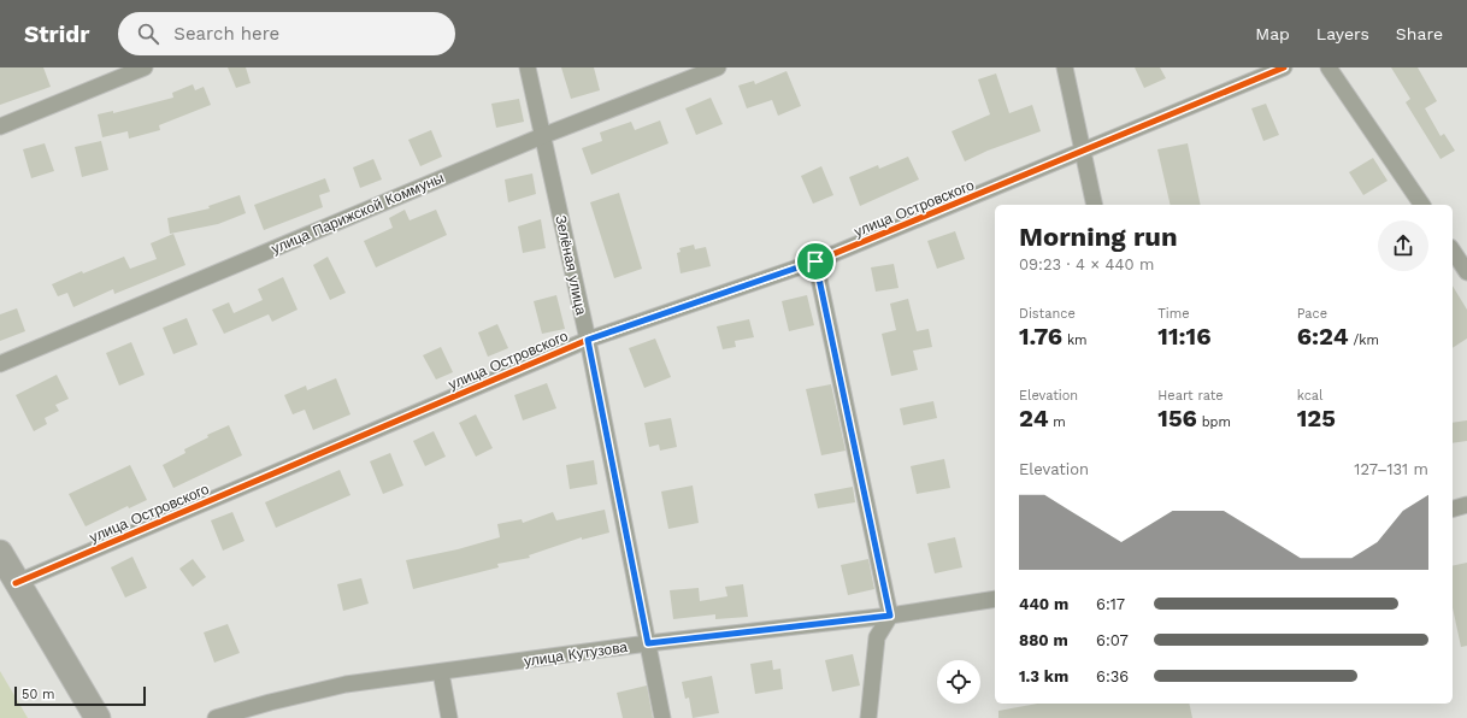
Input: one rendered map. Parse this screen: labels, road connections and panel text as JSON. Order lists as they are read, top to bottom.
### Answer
{
  "streets": {
    "street": [
      "улица Островского",
      "улица Парижской Коммуны",
      "Зелёная улица",
      "улица Кутузова"
    ]
  },
  "crossings": [
    ["улица Островского", "Зелёная улица"],
    ["улица Парижской Коммуны", "Зелёная улица"],
    ["Зелёная улица", "улица Кутузова"]
  ],
  "scale_bar": "50 m",
  "page": {
    "header": "Stridr",
    "search": "Search here",
    "nav": ["Map", "Layers", "Share"],
    "heading": ["Morning run", "09:23 · 4 × 440 m"],
    "stats": [
      ["Distance", "1.76 km"],
      ["Time", "11:16"],
      ["Pace", "6:24 /km"],
      ["Elevation", "24 m"],
      ["Heart rate", "156 bpm"],
      ["kcal", "125"]
    ],
    "chart": ["Elevation", "127–131 m"],
    "list": [
      {
        "name": "440 m",
        "note": "6:17"
      },
      {
        "name": "880 m",
        "note": "6:07"
      },
      {
        "name": "1.3 km",
        "note": "6:36"
      }
    ],
    "scale": "50 m"
  }
}
